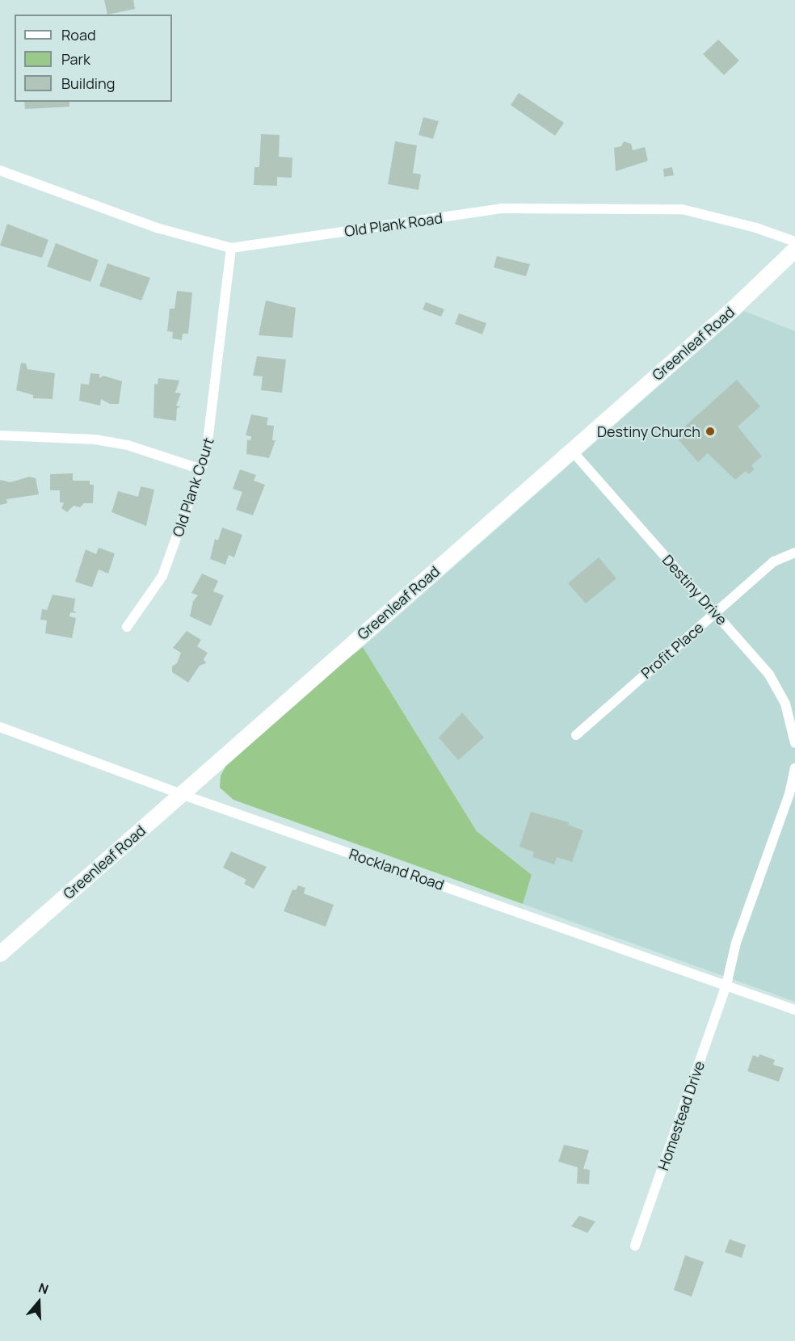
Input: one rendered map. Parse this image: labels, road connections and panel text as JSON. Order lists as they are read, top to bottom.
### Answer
{
  "streets": {
    "main road": ["Greenleaf Road"],
    "street": [
      "Old Plank Road",
      "Old Plank Court",
      "Destiny Drive",
      "Profit Place",
      "Rockland Road",
      "Homestead Drive"
    ]
  },
  "crossings": [
    ["Old Plank Road", "Old Plank Court"],
    ["Greenleaf Road", "Destiny Drive"],
    ["Greenleaf Road", "Rockland Road"],
    ["Destiny Drive", "Profit Place"],
    ["Rockland Road", "Homestead Drive"]
  ],
  "places": ["Destiny Church"],
  "legend": ["Road", "Park", "Building"],
  "north": "top"
}
